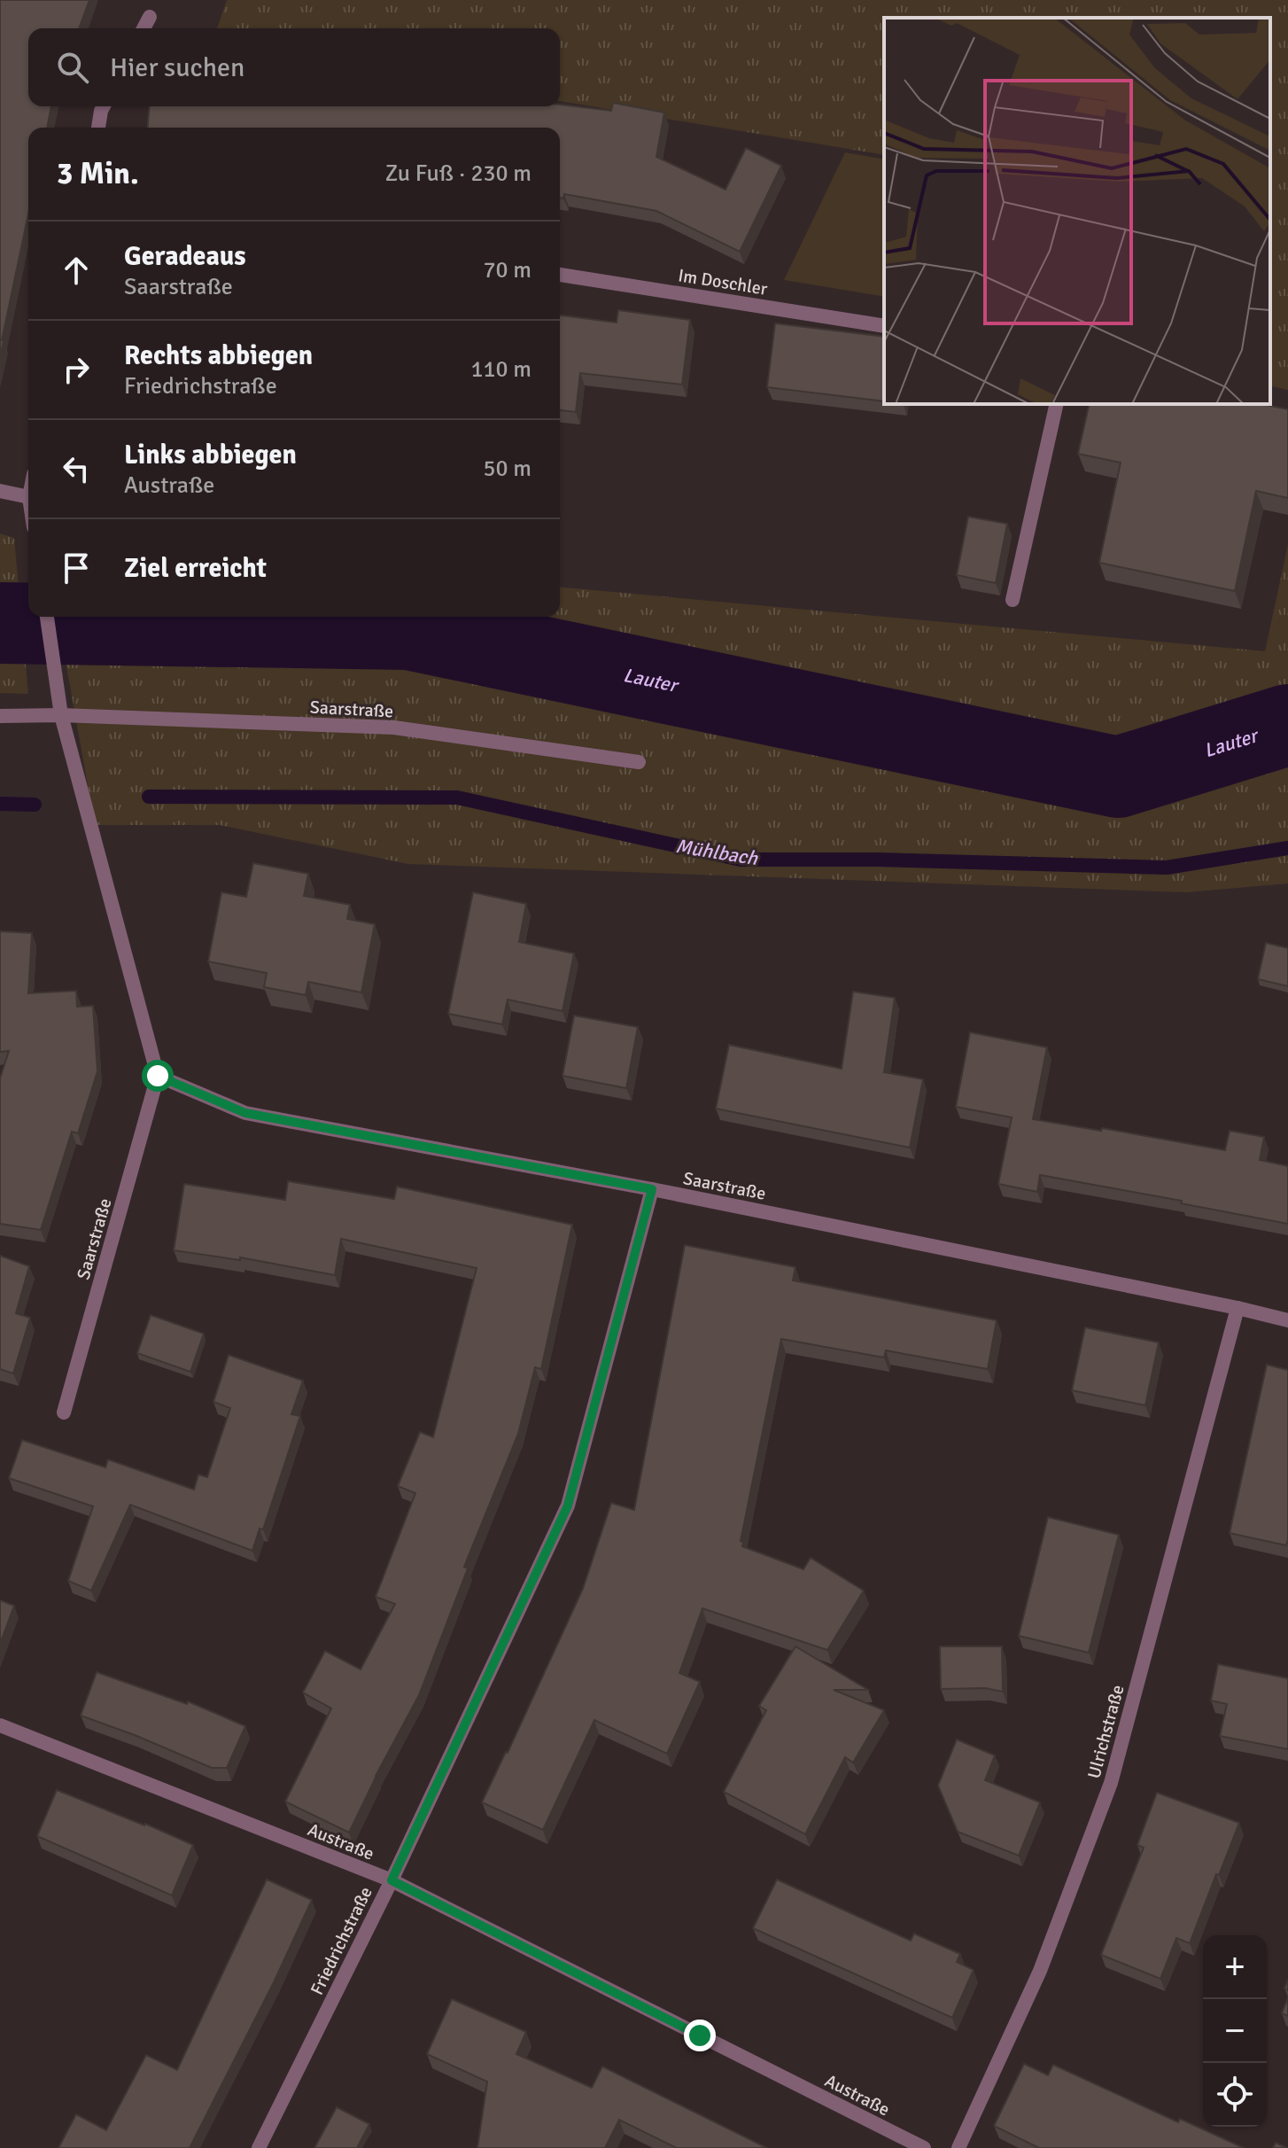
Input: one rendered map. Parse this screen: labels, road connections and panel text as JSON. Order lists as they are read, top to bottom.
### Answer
{
  "streets": {
    "street": [
      "Im Doschler",
      "Saarstraße",
      "Ulrichstraße",
      "Austraße",
      "Friedrichstraße"
    ]
  },
  "crossings": [
    ["Saarstraße", "Ulrichstraße"],
    ["Saarstraße", "Friedrichstraße"],
    ["Austraße", "Friedrichstraße"]
  ],
  "water": ["Lauter", "Mühlbach"],
  "page": {
    "search": "Hier suchen",
    "heading": ["3 Min.", "Zu Fuß · 230 m"],
    "list": [
      ["Geradeaus", "Saarstraße", "70 m"],
      ["Rechts abbiegen", "Friedrichstraße", "110 m"],
      ["Links abbiegen", "Austraße", "50 m"],
      "Ziel erreicht"
    ],
    "map_buttons": ["+", "−"]
  }
}
